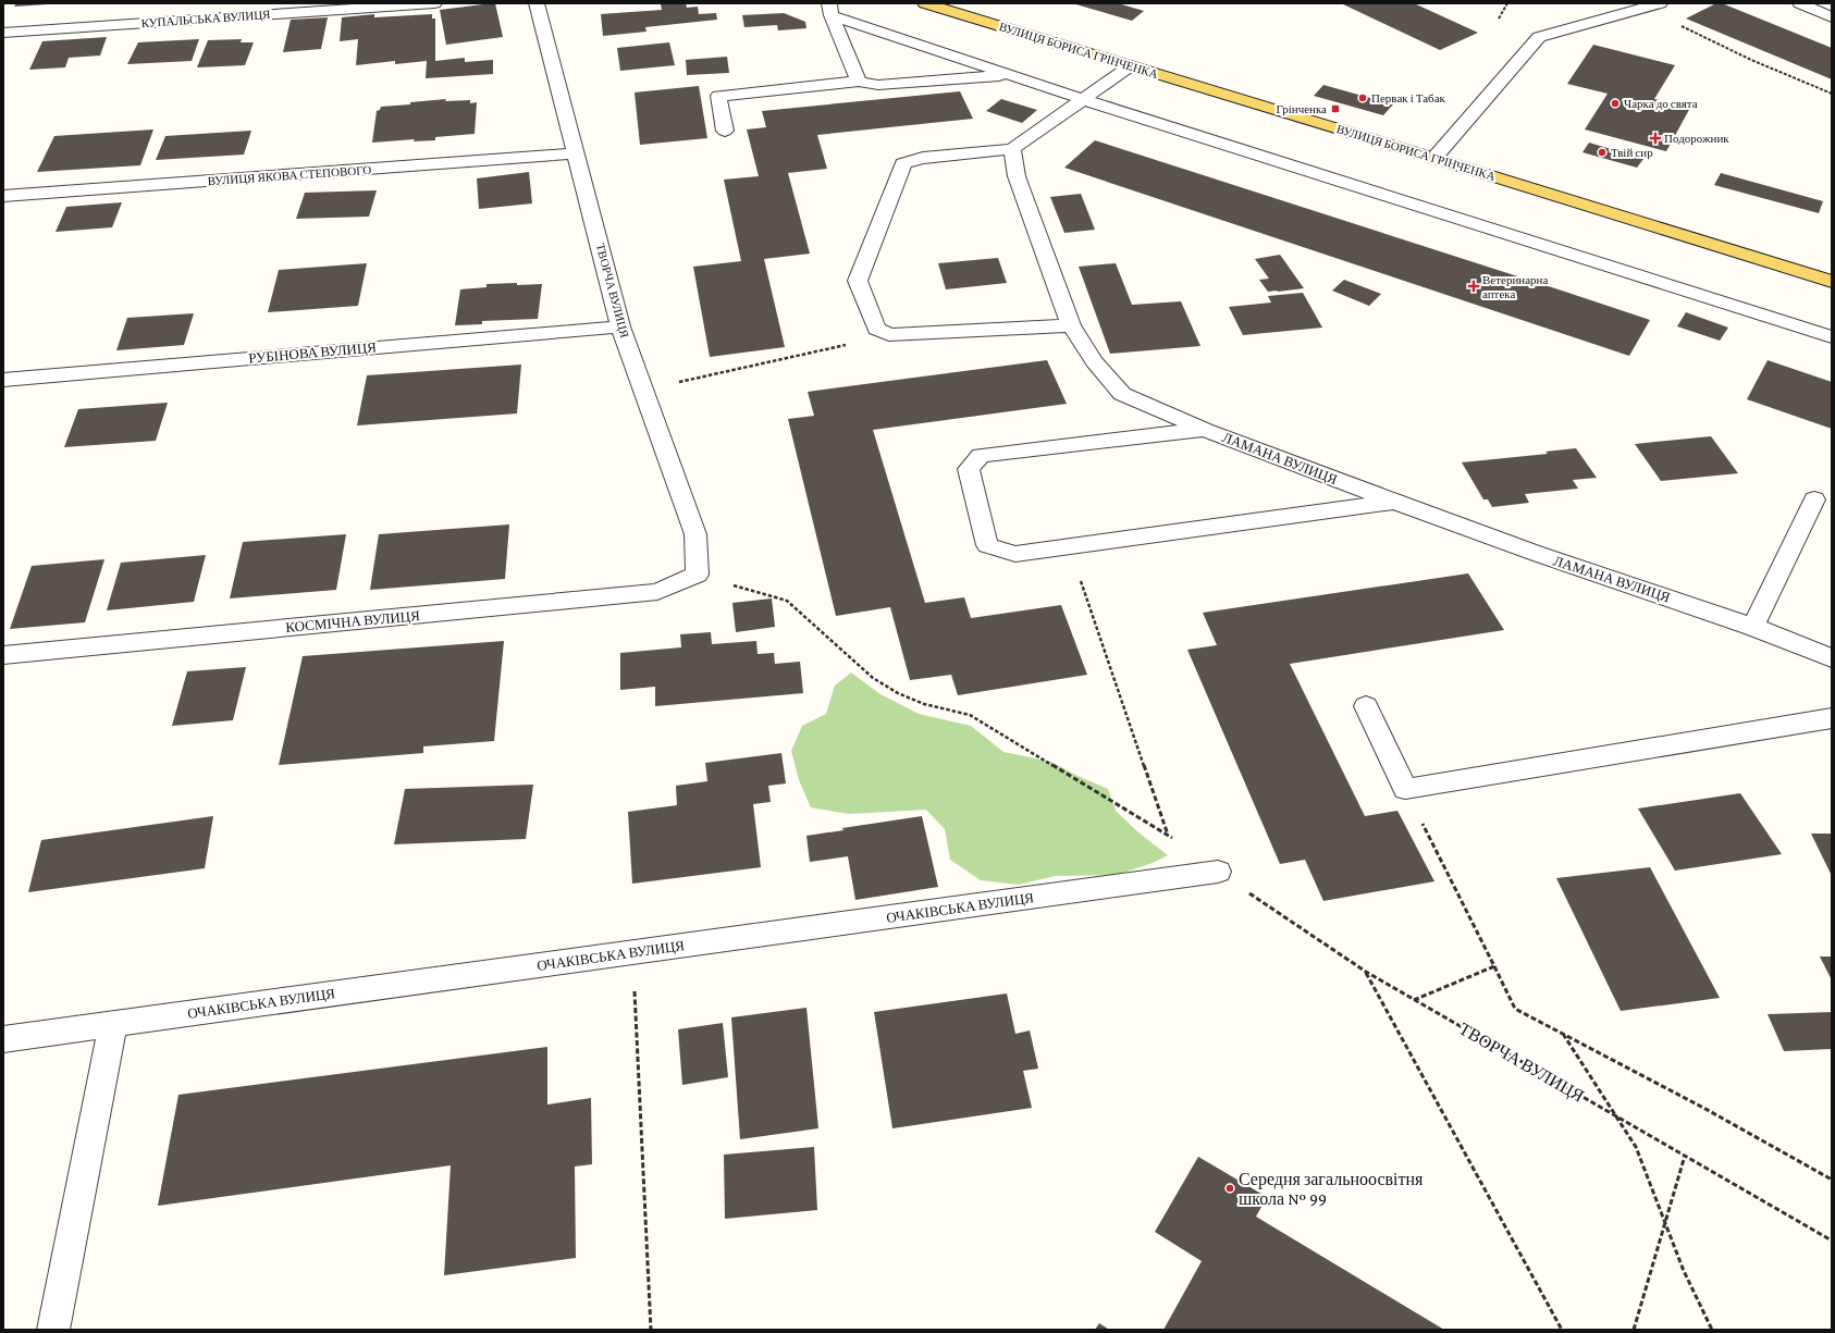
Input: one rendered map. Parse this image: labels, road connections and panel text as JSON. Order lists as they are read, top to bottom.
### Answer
{
  "streets": {
    "main road": ["ВУЛИЦЯ БОРИСА ГРІНЧЕНКА"],
    "street": [
      "КУПАЛЬСЬКА ВУЛИЦЯ",
      "ВУЛИЦЯ ЯКОВА СТЕПОВОГО",
      "ТВОРЧА ВУЛИЦЯ",
      "РУБІНОВА ВУЛИЦЯ",
      "ЛАМАНА ВУЛИЦЯ",
      "КОСМІЧНА ВУЛИЦЯ",
      "ОЧАКІВСЬКА ВУЛИЦЯ"
    ]
  },
  "crossings": [
    ["ВУЛИЦЯ ЯКОВА СТЕПОВОГО", "ТВОРЧА ВУЛИЦЯ"],
    ["ТВОРЧА ВУЛИЦЯ", "РУБІНОВА ВУЛИЦЯ"],
    ["ТВОРЧА ВУЛИЦЯ", "КОСМІЧНА ВУЛИЦЯ"],
    ["ТВОРЧА ВУЛИЦЯ", "ОЧАКІВСЬКА ВУЛИЦЯ"]
  ],
  "places": {
    "other": [
      "Первак і Табак",
      "Чарка до свята",
      "Твій сир",
      "Середня загальноосвітня школа № 99"
    ],
    "transit": ["Грінченка"],
    "health": ["Подорожник", "Ветеринарна аптека"]
  }
}
